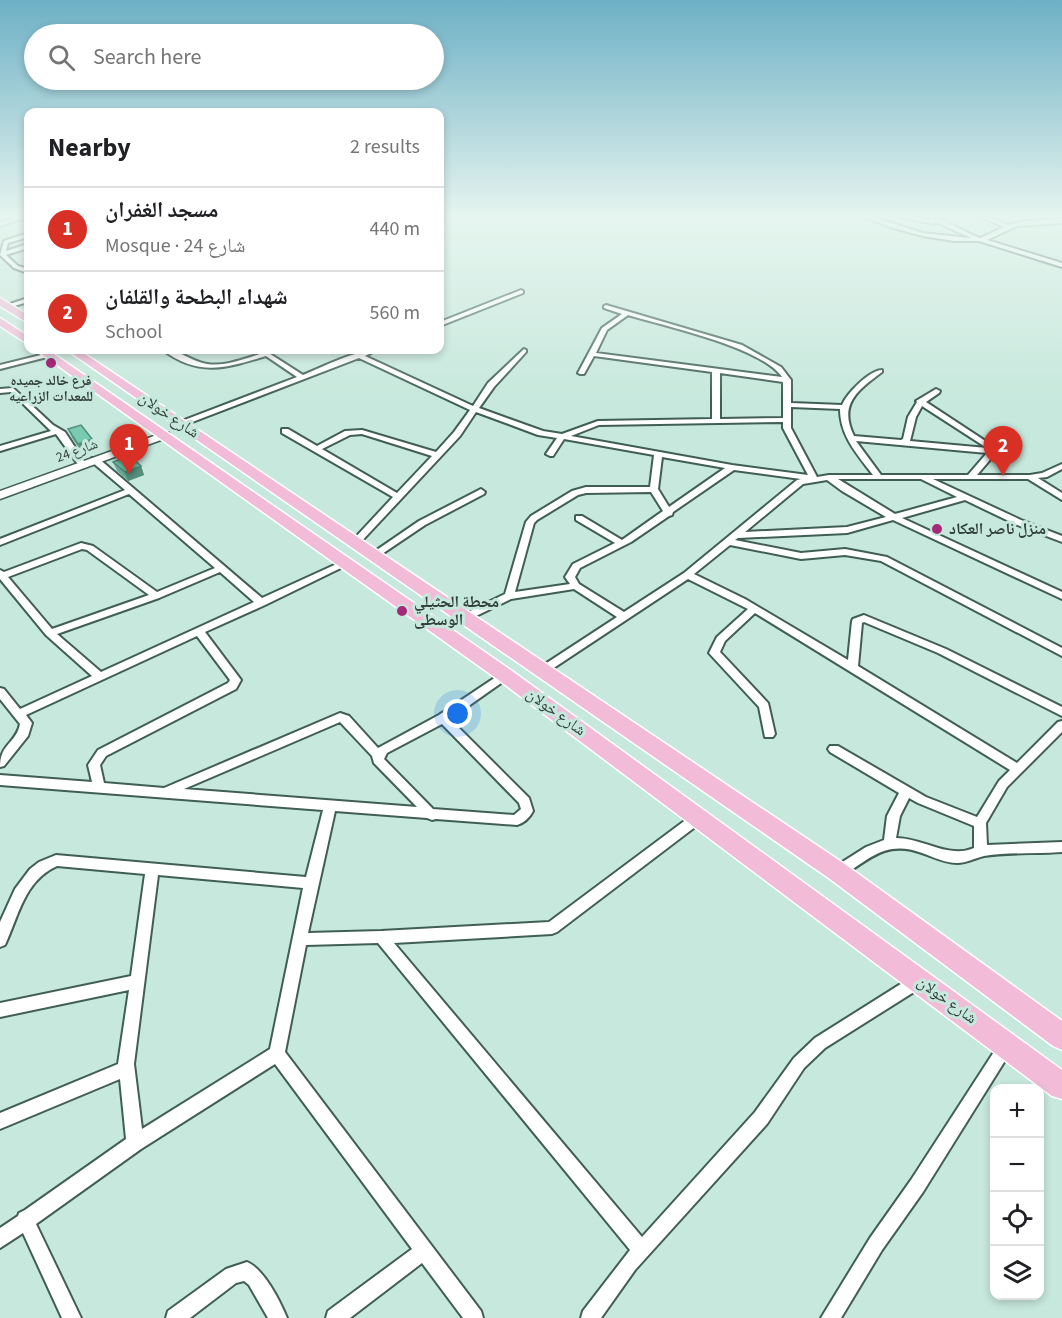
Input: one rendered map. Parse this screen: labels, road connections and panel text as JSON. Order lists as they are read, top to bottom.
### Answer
{
  "streets": {
    "main road": ["شارع خولان"],
    "street": ["شارع 24"]
  },
  "crossings": [
    ["شارع خولان", "شارع 24"]
  ],
  "places": ["فرع خالد جميده للمعدات الزراعيه", "منزل ناصر العكاد", "محطة الحثيلي الوسطى"],
  "page": {
    "search": "Search here",
    "heading": ["Nearby", "2 results"],
    "list": [
      {
        "mark": "1",
        "name": "مسجد الغفران",
        "note": "Mosque · شارع 24",
        "value": "440 m"
      },
      {
        "mark": "2",
        "name": "شهداء البطحة والقلفان",
        "note": "School",
        "value": "560 m"
      }
    ],
    "pins": ["1", "2"],
    "map_buttons": ["+", "−"]
  }
}
